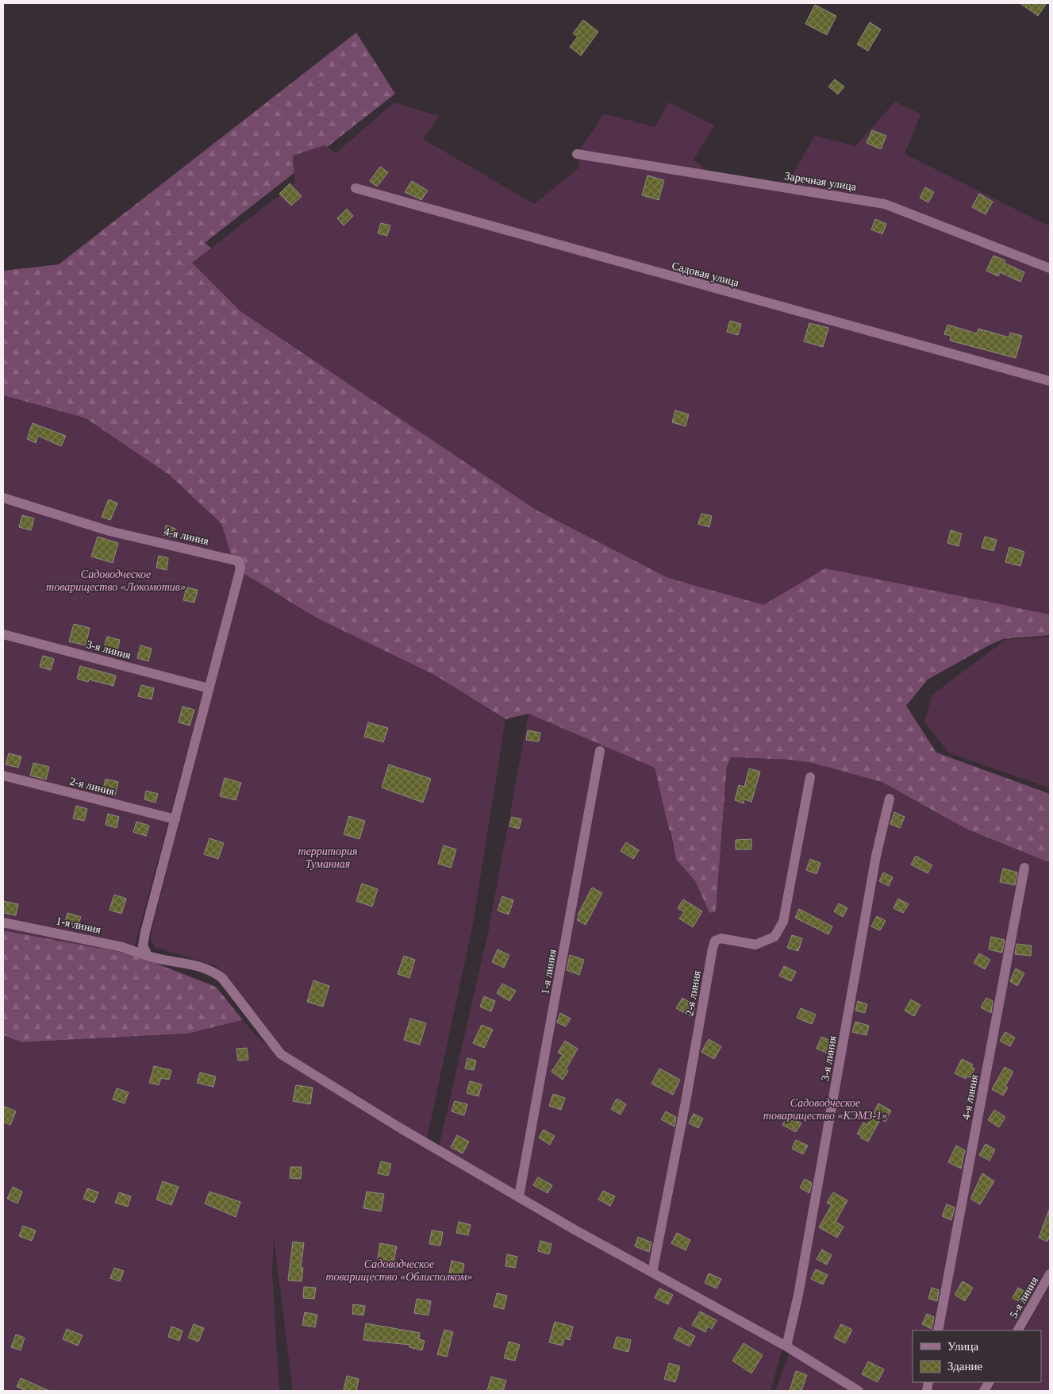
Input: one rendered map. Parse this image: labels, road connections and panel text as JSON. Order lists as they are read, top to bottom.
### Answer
{
  "streets": {
    "street": [
      "Заречная улица",
      "Садовая улица",
      "4-я линия",
      "3-я линия",
      "2-я линия",
      "1-я линия",
      "5-я линия"
    ]
  },
  "crossings": [
    ["4-я линия", "3-я линия"],
    ["3-я линия", "1-я линия"],
    ["2-я линия", "1-я линия"]
  ],
  "parks": [
    "Садоводческое товарищество «Локомотив»",
    "территория Туманная",
    "Садоводческое товарищество «КЭМЗ-1»",
    "Садоводческое товарищество «Облисполком»"
  ],
  "legend": ["Улица", "Здание"]
}
